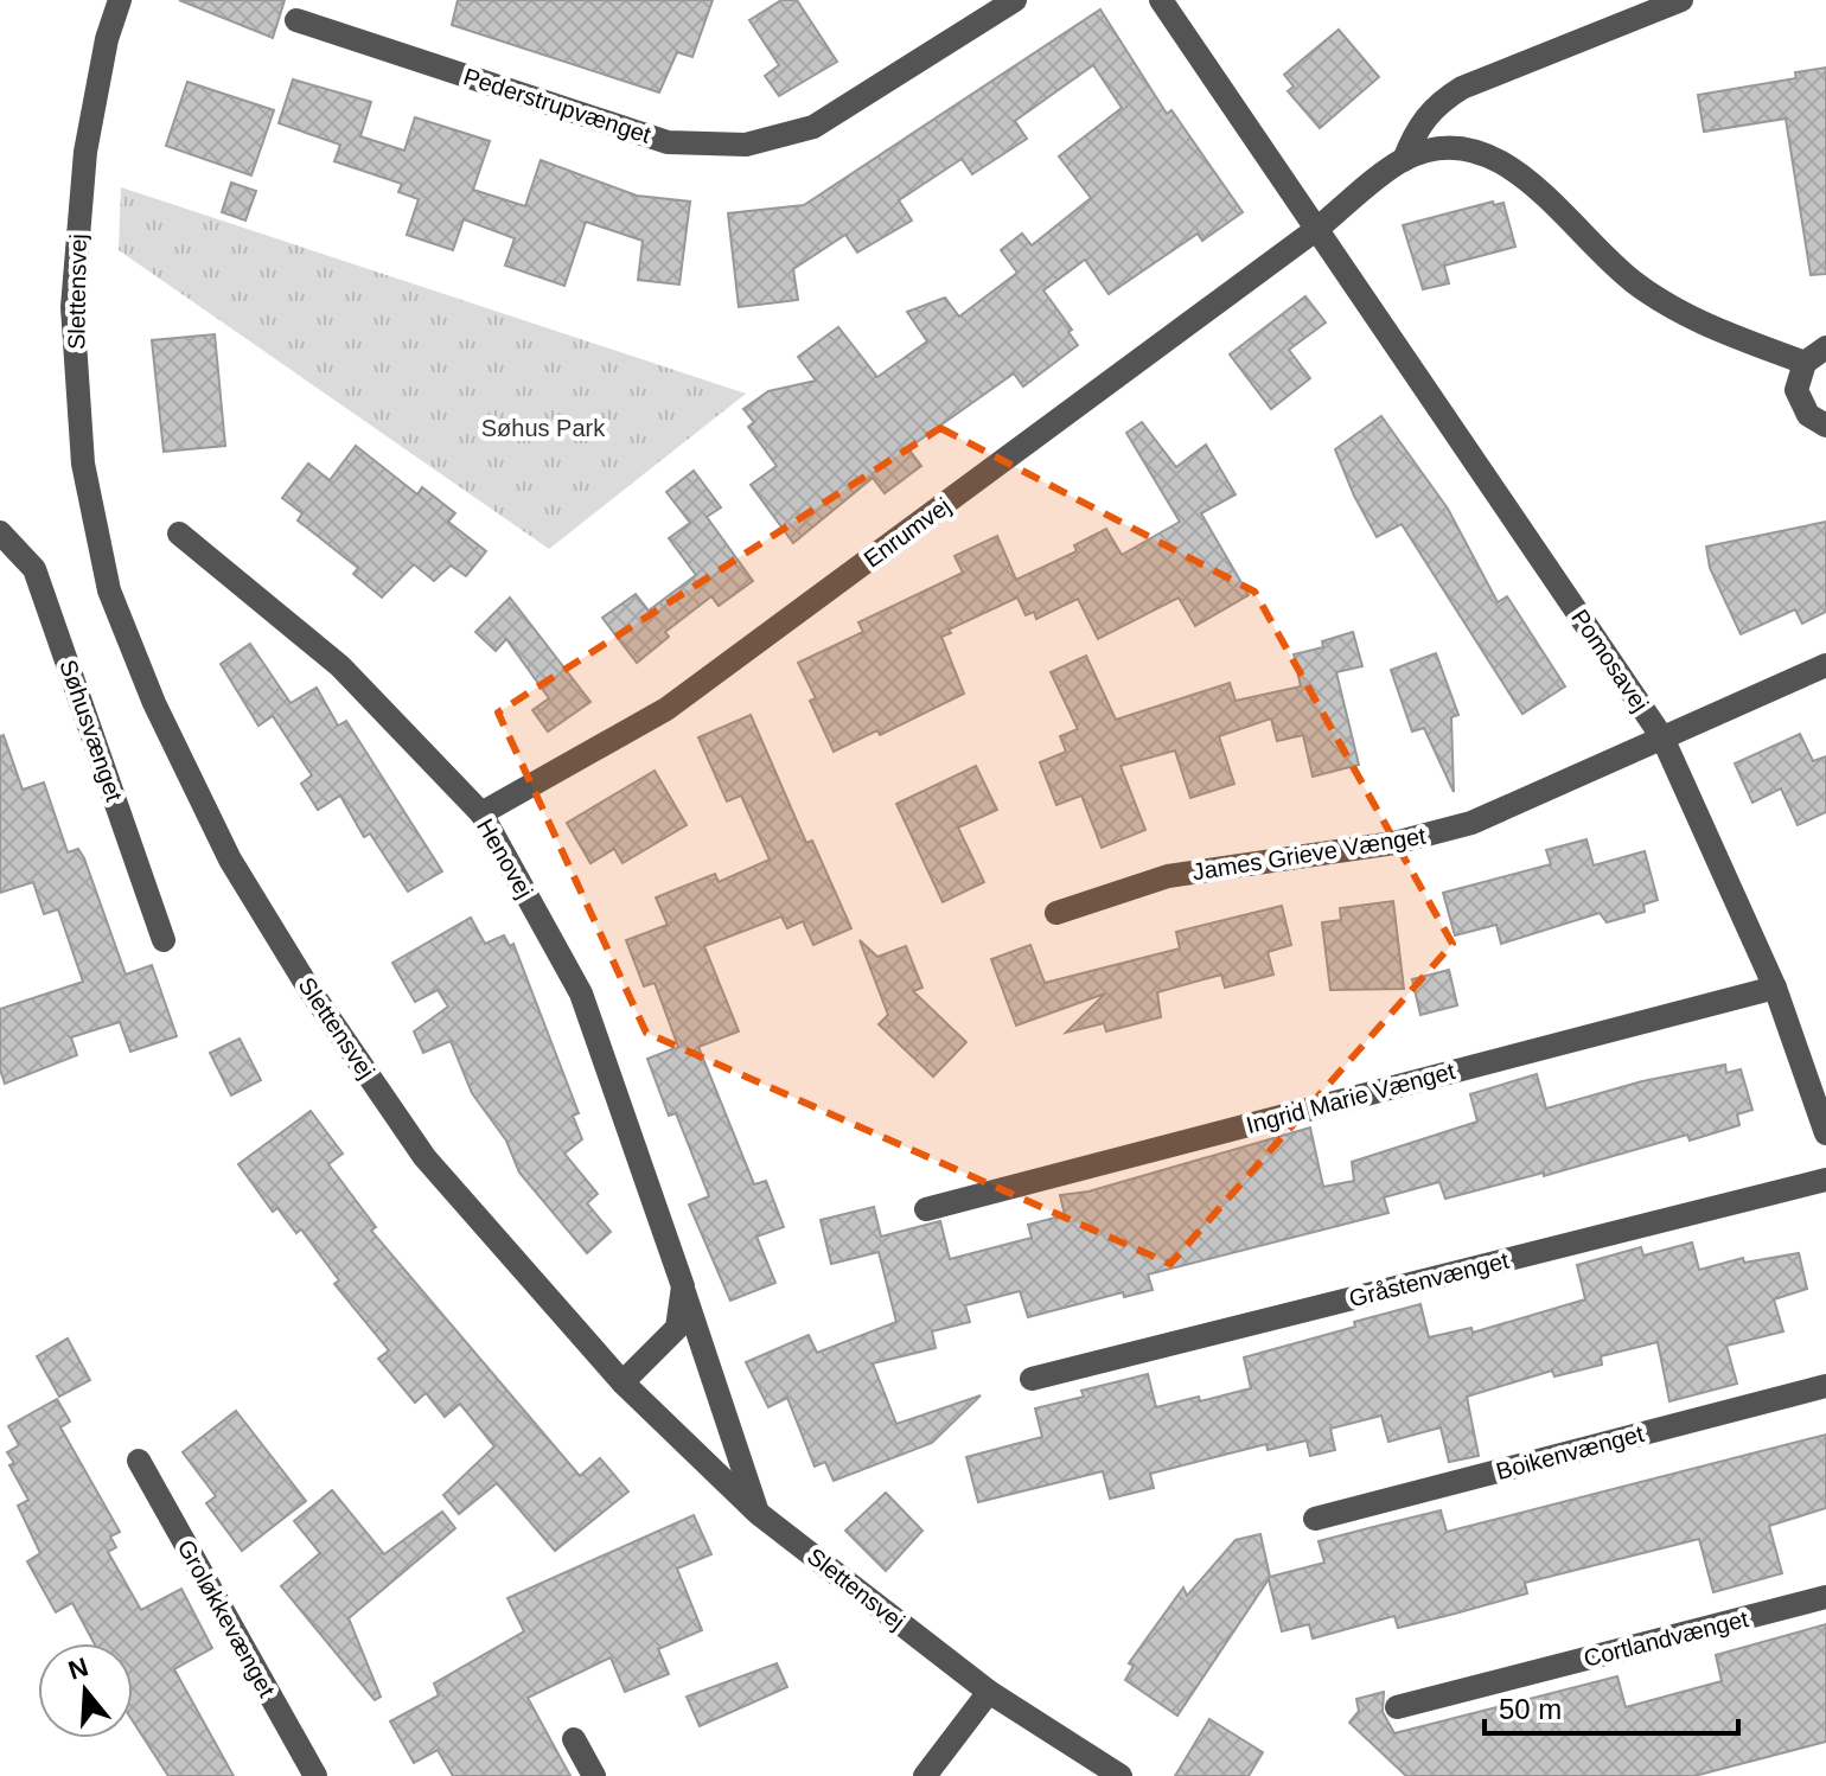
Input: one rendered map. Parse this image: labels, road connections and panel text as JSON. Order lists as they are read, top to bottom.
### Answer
{
  "streets": {
    "street": [
      "Pederstrupvænget",
      "Slettensvej",
      "Enrumvej",
      "Pomosavej",
      "Søhusvænget",
      "James Grieve Vænget",
      "Henovej",
      "Ingrid Marie Vænget",
      "Gråstenvænget",
      "Boikenvænget",
      "Groløkkevænget",
      "Cortlandvænget"
    ]
  },
  "crossings": [
    ["Slettensvej", "Henovej"],
    ["Enrumvej", "Pomosavej"],
    ["Enrumvej", "Henovej"],
    ["Pomosavej", "James Grieve Vænget"],
    ["Pomosavej", "Ingrid Marie Vænget"]
  ],
  "parks": ["Søhus Park"],
  "scale_bar": "50 m",
  "north": "top"
}
